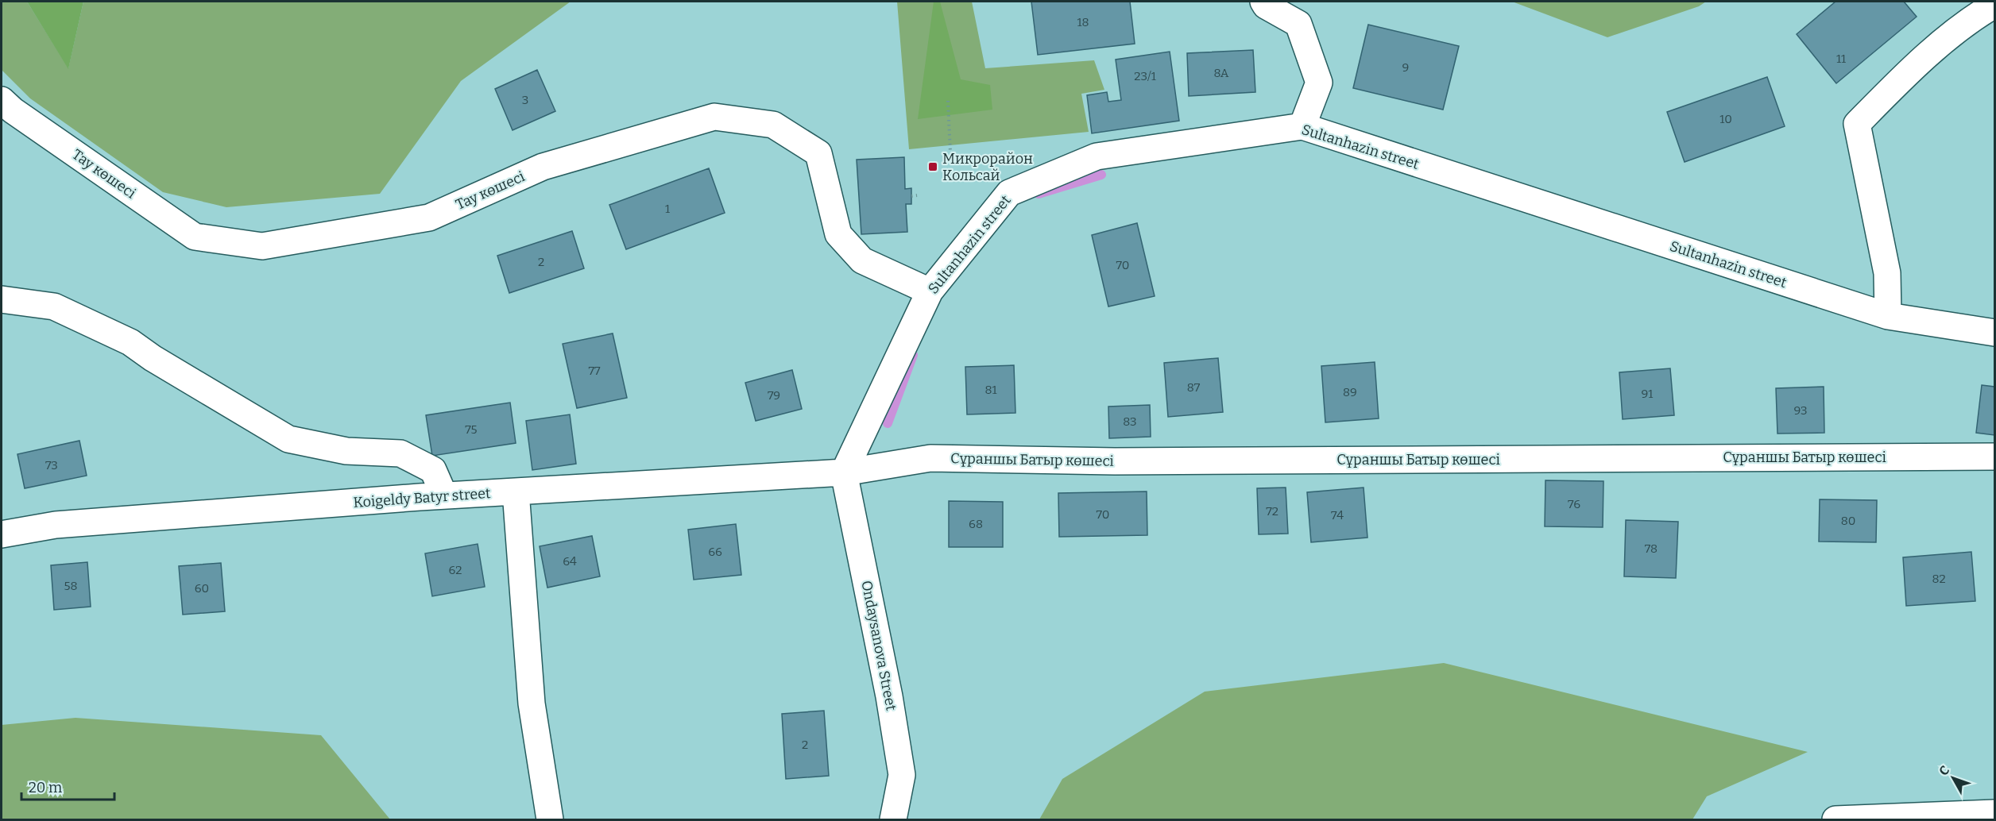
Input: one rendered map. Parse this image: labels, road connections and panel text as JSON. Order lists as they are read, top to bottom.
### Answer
{
  "streets": {
    "street": [
      "Sultanhazin street",
      "Тау көшесі",
      "Сұраншы Батыр көшесі",
      "Koigeldy Batyr street",
      "Ondaysanova Street"
    ]
  },
  "crossings": [
    ["Sultanhazin street", "Тау көшесі"],
    ["Sultanhazin street", "Сұраншы Батыр көшесі"],
    ["Sultanhazin street", "Koigeldy Batyr street"],
    ["Sultanhazin street", "Ondaysanova Street"],
    ["Сұраншы Батыр көшесі", "Koigeldy Batyr street"],
    ["Сұраншы Батыр көшесі", "Ondaysanova Street"],
    ["Koigeldy Batyr street", "Ondaysanova Street"]
  ],
  "places": {
    "transit": ["Микрорайон Кольсай"]
  },
  "house_numbers": [
    "18",
    "11",
    "9",
    "8А",
    "23/1",
    "3",
    "10",
    "1",
    "2",
    "70",
    "77",
    "87",
    "81",
    "89",
    "91",
    "79",
    "93",
    "83",
    "75",
    "73",
    "76",
    "72",
    "70",
    "74",
    "80",
    "68",
    "78",
    "66",
    "64",
    "62",
    "82",
    "58",
    "60",
    "2"
  ],
  "scale_bar": "20 m",
  "north": "top left"
}
